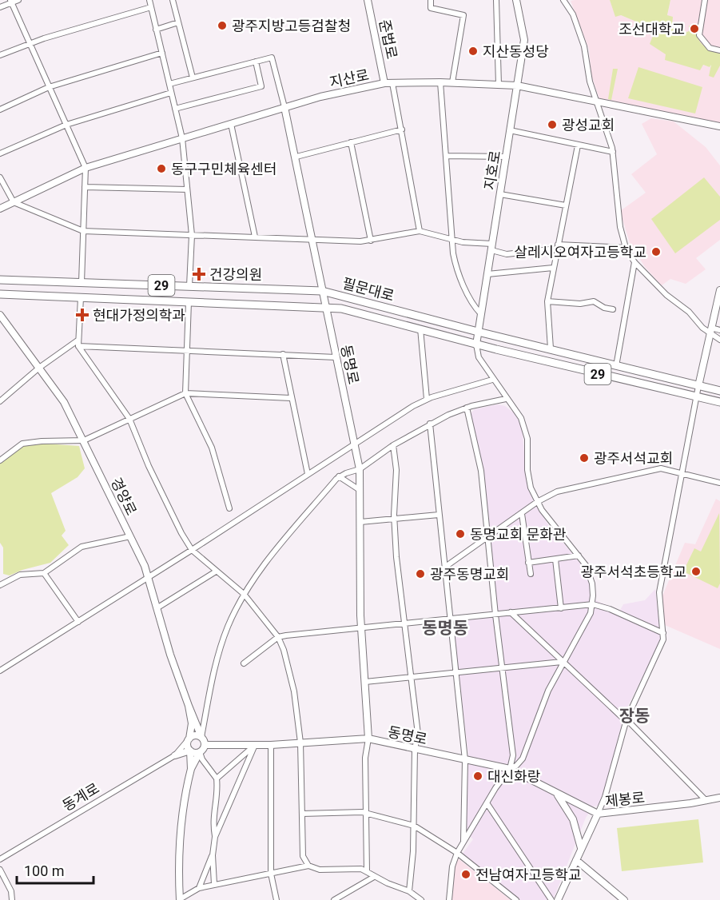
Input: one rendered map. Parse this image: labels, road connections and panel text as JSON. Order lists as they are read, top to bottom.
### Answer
{
  "streets": {
    "main road": ["29", "필문대로"],
    "street": [
      "준법로",
      "지산로",
      "지호로",
      "동명로",
      "경양로",
      "동계로",
      "제봉로"
    ]
  },
  "crossings": [
    ["준법로", "지산로"],
    ["지산로", "지호로"],
    ["지산로", "동명로"],
    ["지호로", "필문대로"],
    ["필문대로", "동명로"],
    ["동명로", "제봉로"],
    ["경양로", "동계로"]
  ],
  "districts": ["동명동", "장동"],
  "places": {
    "other": [
      "광주지방고등검찰청",
      "조선대학교",
      "지산동성당",
      "광성교회",
      "동구구민체육센터",
      "살레시오여자고등학교",
      "광주서석교회",
      "동명교회 문화관",
      "광주서석초등학교",
      "광주동명교회",
      "대신화랑",
      "전남여자고등학교"
    ],
    "health": ["건강의원", "현대가정의학과"]
  },
  "scale_bar": "100 m"
}
